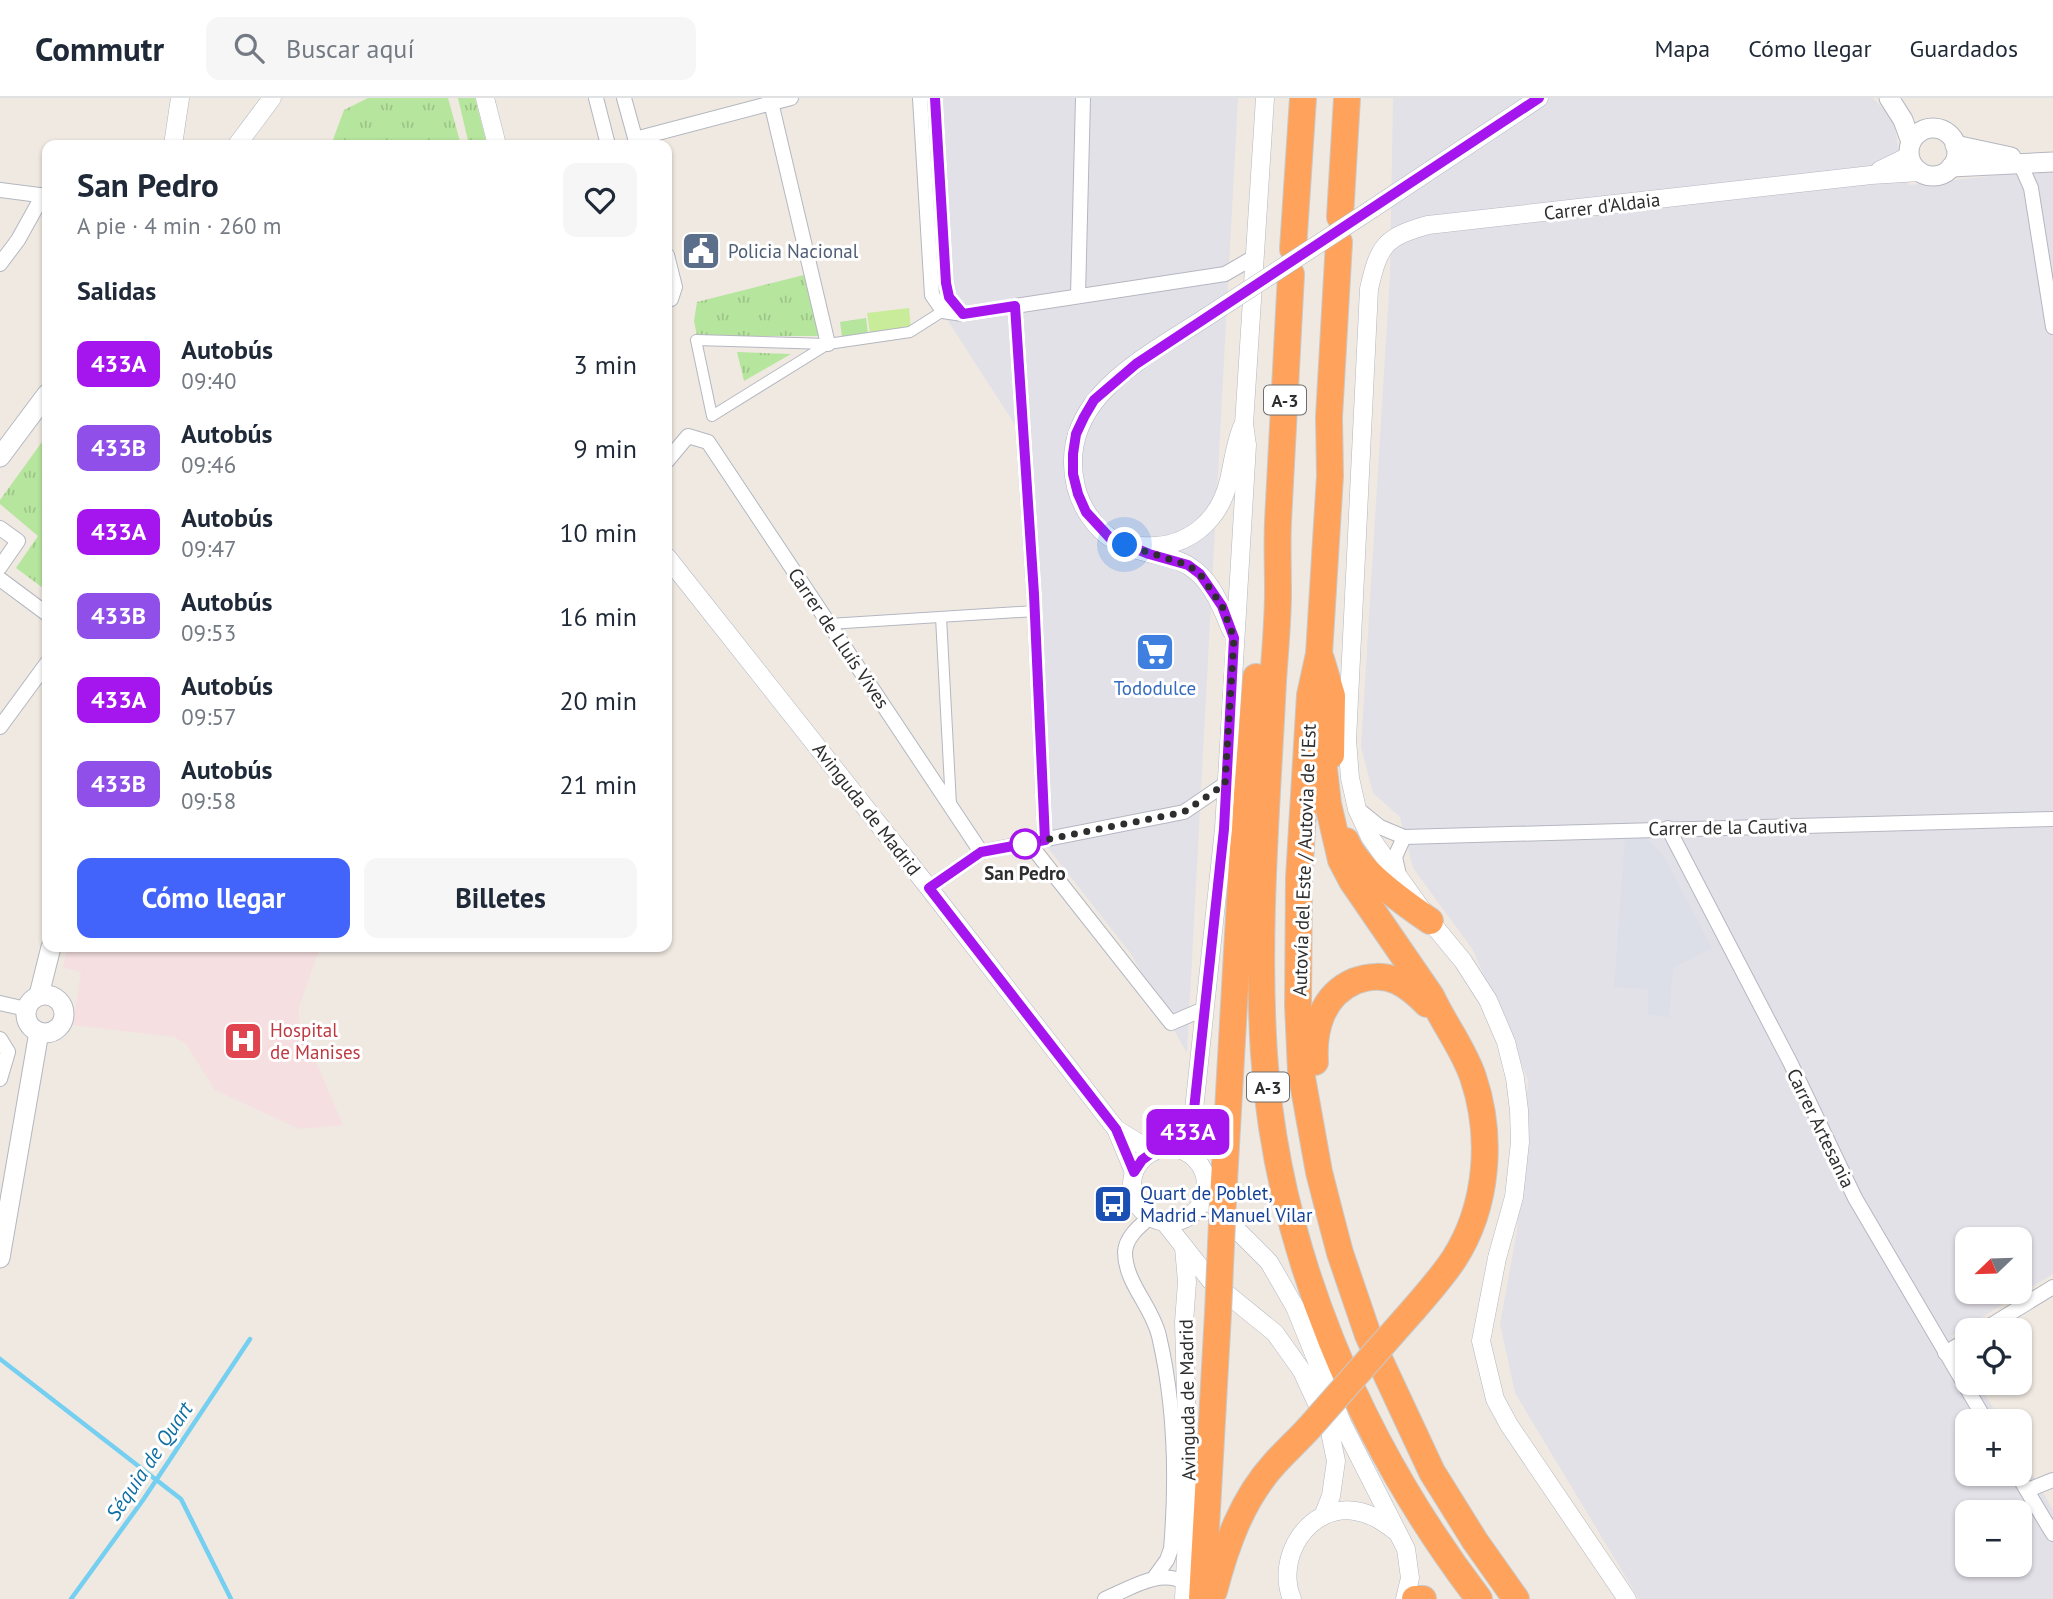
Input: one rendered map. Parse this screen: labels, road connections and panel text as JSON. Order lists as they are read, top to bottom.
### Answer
{
  "streets": {
    "highway": ["A-3", "Autovía del Este / Autovia de l'Est"],
    "street": [
      "Carrer d'Aldaia",
      "Carrer de Lluís Vives",
      "Avinguda de Madrid",
      "Carrer de la Cautiva",
      "Carrer Artesania"
    ]
  },
  "crossings": [
    ["Carrer de la Cautiva", "Carrer Artesania"]
  ],
  "water": ["Séquia de Quart"],
  "places": {
    "public building": ["Policia Nacional"],
    "supermarket": ["Tododulce"],
    "other": ["San Pedro"],
    "hospital": ["Hospital de Manises"],
    "bus stop": ["Quart de Poblet, Madrid - Manuel Vilar"]
  },
  "lines": ["bus line 433A"],
  "north": "bottom left",
  "page": {
    "header": "Commutr",
    "search": "Buscar aquí",
    "nav": ["Mapa", "Cómo llegar", "Guardados"],
    "on_map": "433A",
    "heading": [
      ["San Pedro", "A pie · 4 min · 260 m"],
      "Salidas"
    ],
    "list": [
      {
        "mark": "433A",
        "name": "Autobús",
        "note": "09:40",
        "value": "3 min"
      },
      {
        "mark": "433B",
        "name": "Autobús",
        "note": "09:46",
        "value": "9 min"
      },
      {
        "mark": "433A",
        "name": "Autobús",
        "note": "09:47",
        "value": "10 min"
      },
      {
        "mark": "433B",
        "name": "Autobús",
        "note": "09:53",
        "value": "16 min"
      },
      {
        "mark": "433A",
        "name": "Autobús",
        "note": "09:57",
        "value": "20 min"
      },
      {
        "mark": "433B",
        "name": "Autobús",
        "note": "09:58",
        "value": "21 min"
      }
    ],
    "buttons": ["Cómo llegar", "Billetes"],
    "map_buttons": ["+", "−"]
  }
}
